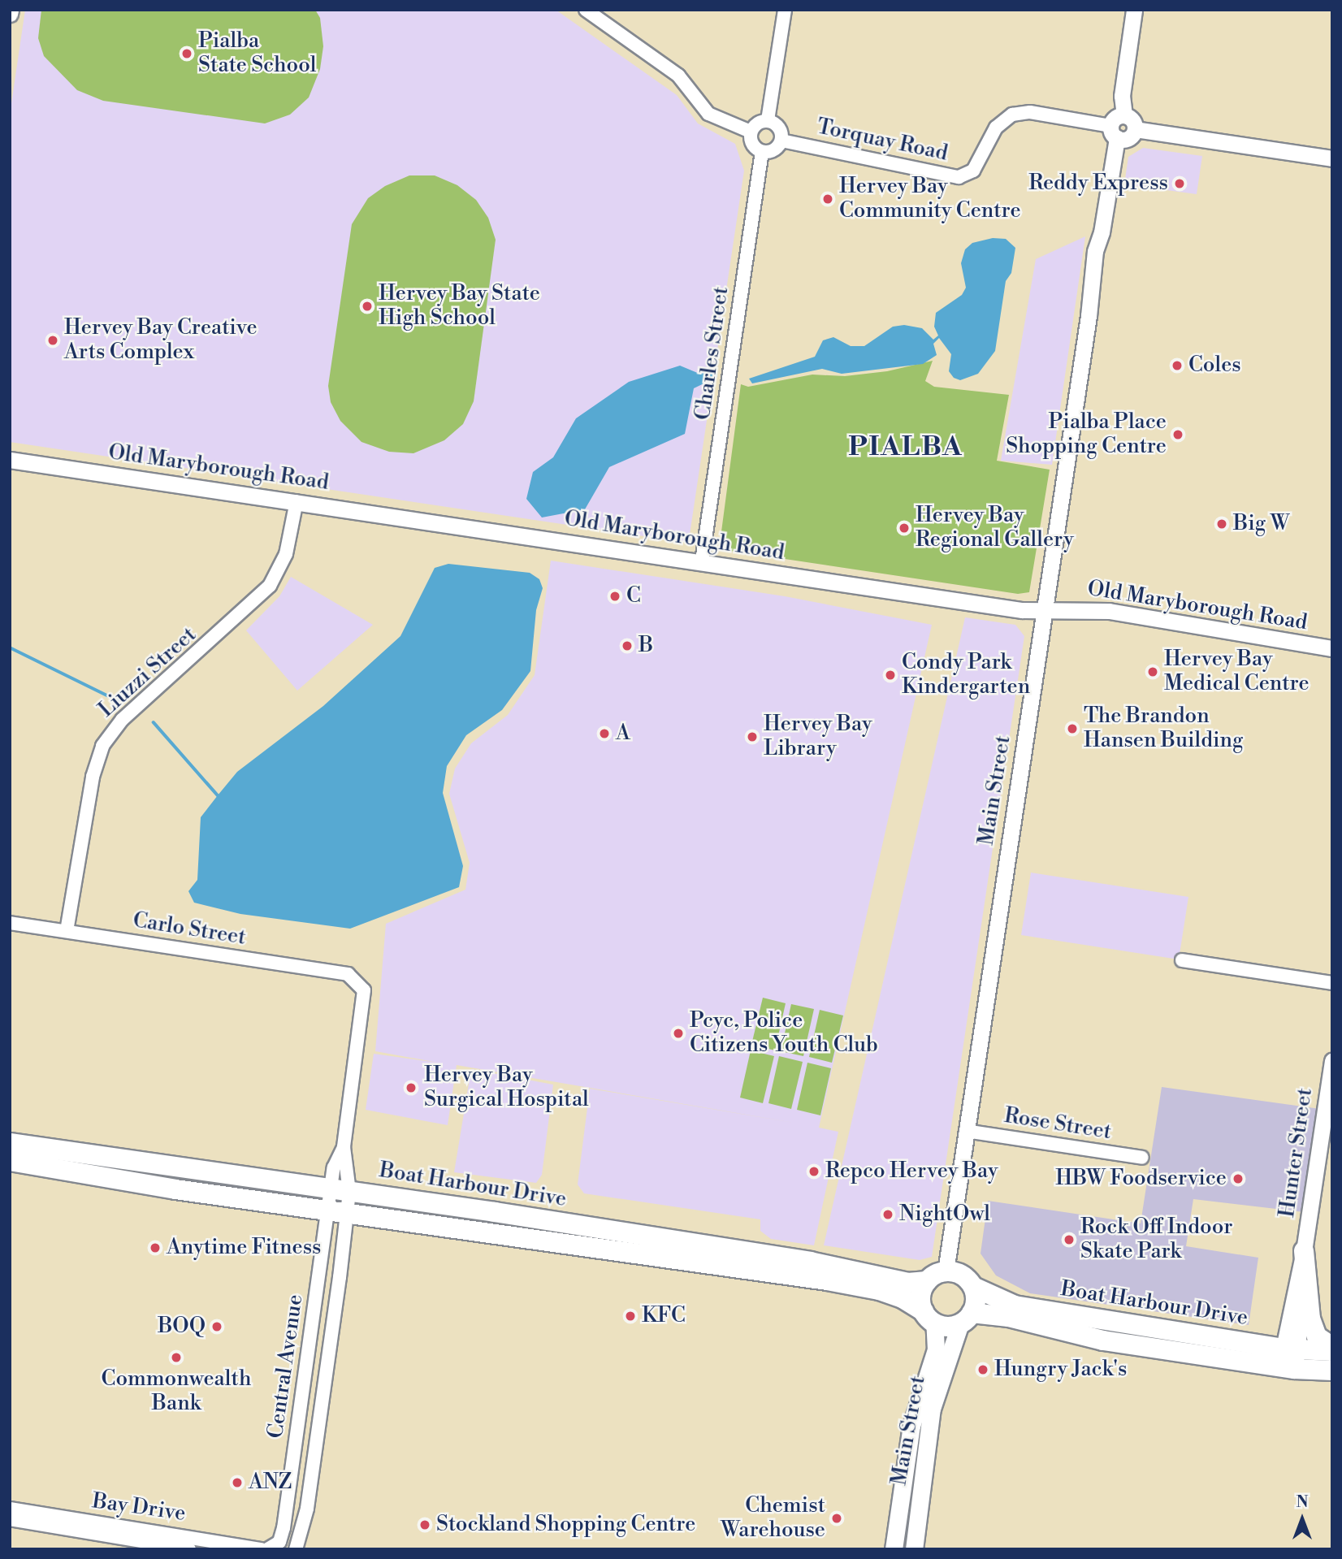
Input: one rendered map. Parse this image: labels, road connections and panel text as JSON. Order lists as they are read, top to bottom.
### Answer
{
  "streets": {
    "main road": ["Main Street", "Boat Harbour Drive"],
    "street": [
      "Torquay Road",
      "Charles Street",
      "Old Maryborough Road",
      "Liuzzi Street",
      "Carlo Street",
      "Rose Street",
      "Hunter Street",
      "Central Avenue",
      "Bay Drive"
    ]
  },
  "crossings": [
    ["Torquay Road", "Charles Street"],
    ["Torquay Road", "Main Street"],
    ["Charles Street", "Old Maryborough Road"],
    ["Old Maryborough Road", "Liuzzi Street"],
    ["Old Maryborough Road", "Main Street"],
    ["Liuzzi Street", "Carlo Street"],
    ["Main Street", "Rose Street"],
    ["Main Street", "Boat Harbour Drive"],
    ["Carlo Street", "Boat Harbour Drive"],
    ["Carlo Street", "Central Avenue"],
    ["Hunter Street", "Boat Harbour Drive"],
    ["Boat Harbour Drive", "Central Avenue"],
    ["Central Avenue", "Bay Drive"]
  ],
  "districts": ["PIALBA"],
  "places": [
    "Pialba State School",
    "Reddy Express",
    "Hervey Bay Community Centre",
    "Hervey Bay State High School",
    "Hervey Bay Creative Arts Complex",
    "Coles",
    "Pialba Place Shopping Centre",
    "Big W",
    "Hervey Bay Regional Gallery",
    "C",
    "B",
    "Hervey Bay Medical Centre",
    "Condy Park Kindergarten",
    "The Brandon Hansen Building",
    "A",
    "Hervey Bay Library",
    "Pcyc, Police Citizens Youth Club",
    "Hervey Bay Surgical Hospital",
    "Repco Hervey Bay",
    "HBW Foodservice",
    "NightOwl",
    "Rock Off Indoor Skate Park",
    "Anytime Fitness",
    "KFC",
    "BOQ",
    "Commonwealth Bank",
    "Hungry Jack's",
    "ANZ",
    "Chemist Warehouse",
    "Stockland Shopping Centre"
  ],
  "north": "top"
}
